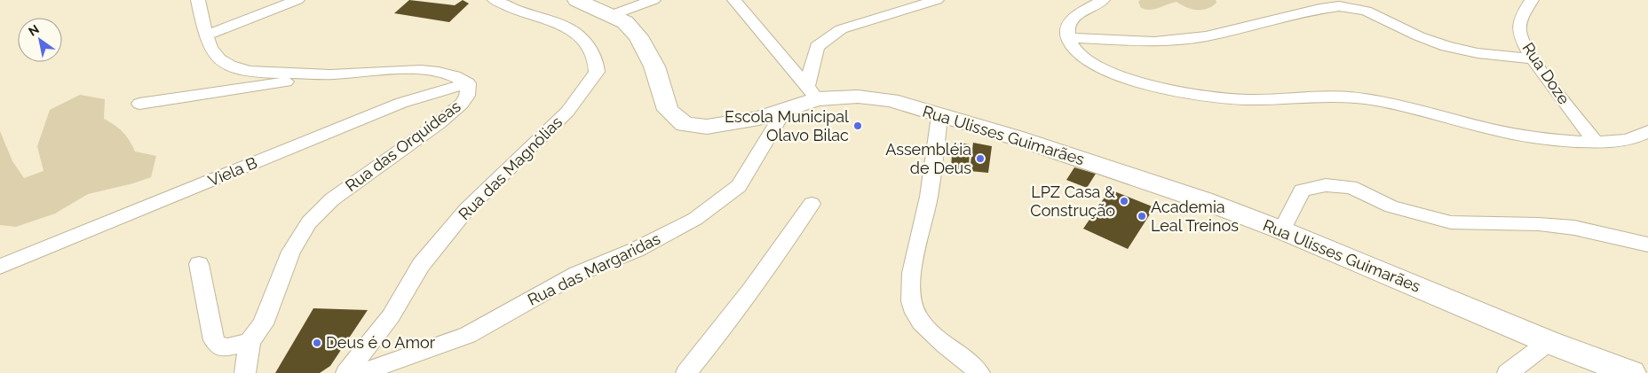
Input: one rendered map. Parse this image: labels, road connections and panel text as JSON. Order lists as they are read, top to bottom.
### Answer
{
  "streets": {
    "main road": ["Rua Ulisses Guimarães"],
    "street": [
      "Rua Doze",
      "Rua das Orquídeas",
      "Rua das Magnólias",
      "Viela B",
      "Rua das Margaridas"
    ]
  },
  "crossings": [
    ["Rua Ulisses Guimarães", "Rua das Margaridas"],
    ["Rua das Orquídeas", "Viela B"]
  ],
  "places": [
    "Escola Municipal Olavo Bilac",
    "Assembléia de Deus",
    "LPZ Casa & Construção",
    "Academia Leal Treinos",
    "Deus é o Amor"
  ],
  "north": "top left"
}
